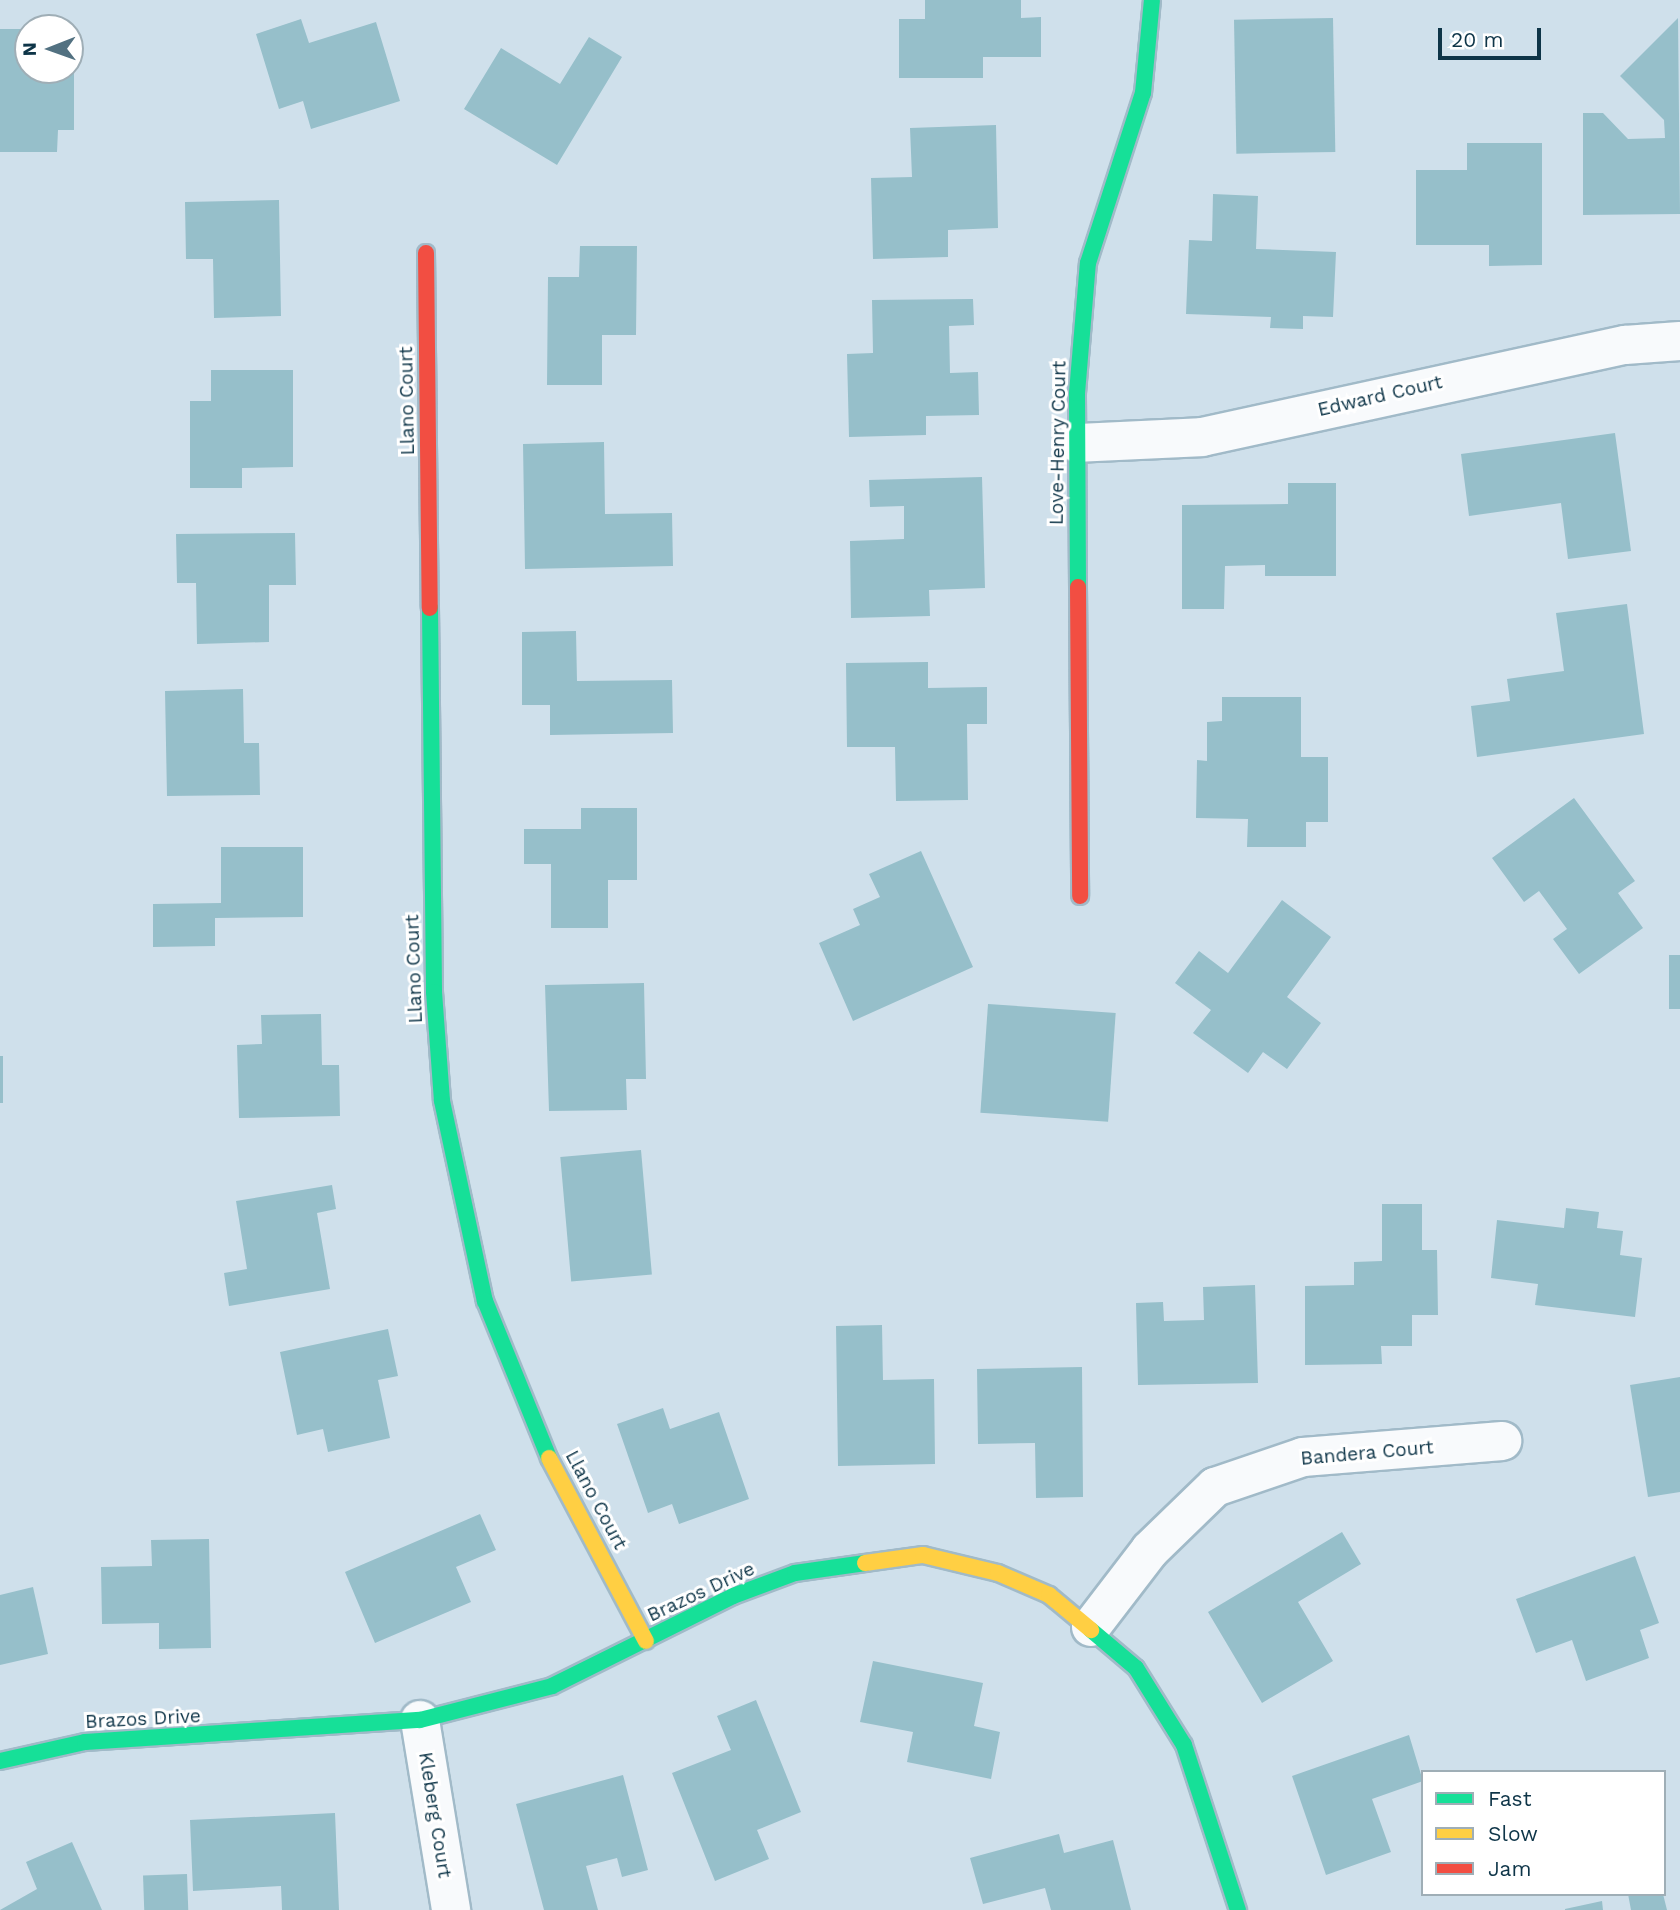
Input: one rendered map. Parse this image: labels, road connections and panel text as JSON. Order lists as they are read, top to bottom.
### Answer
{
  "streets": {
    "street": [
      "Edward Court",
      "Llano Court",
      "Love-Henry Court",
      "Bandera Court",
      "Brazos Drive",
      "Kleberg Court"
    ]
  },
  "crossings": [
    ["Edward Court", "Love-Henry Court"],
    ["Llano Court", "Brazos Drive"],
    ["Bandera Court", "Brazos Drive"],
    ["Brazos Drive", "Kleberg Court"]
  ],
  "legend": ["Fast", "Slow", "Jam"],
  "scale_bar": "20 m",
  "north": "left"
}
